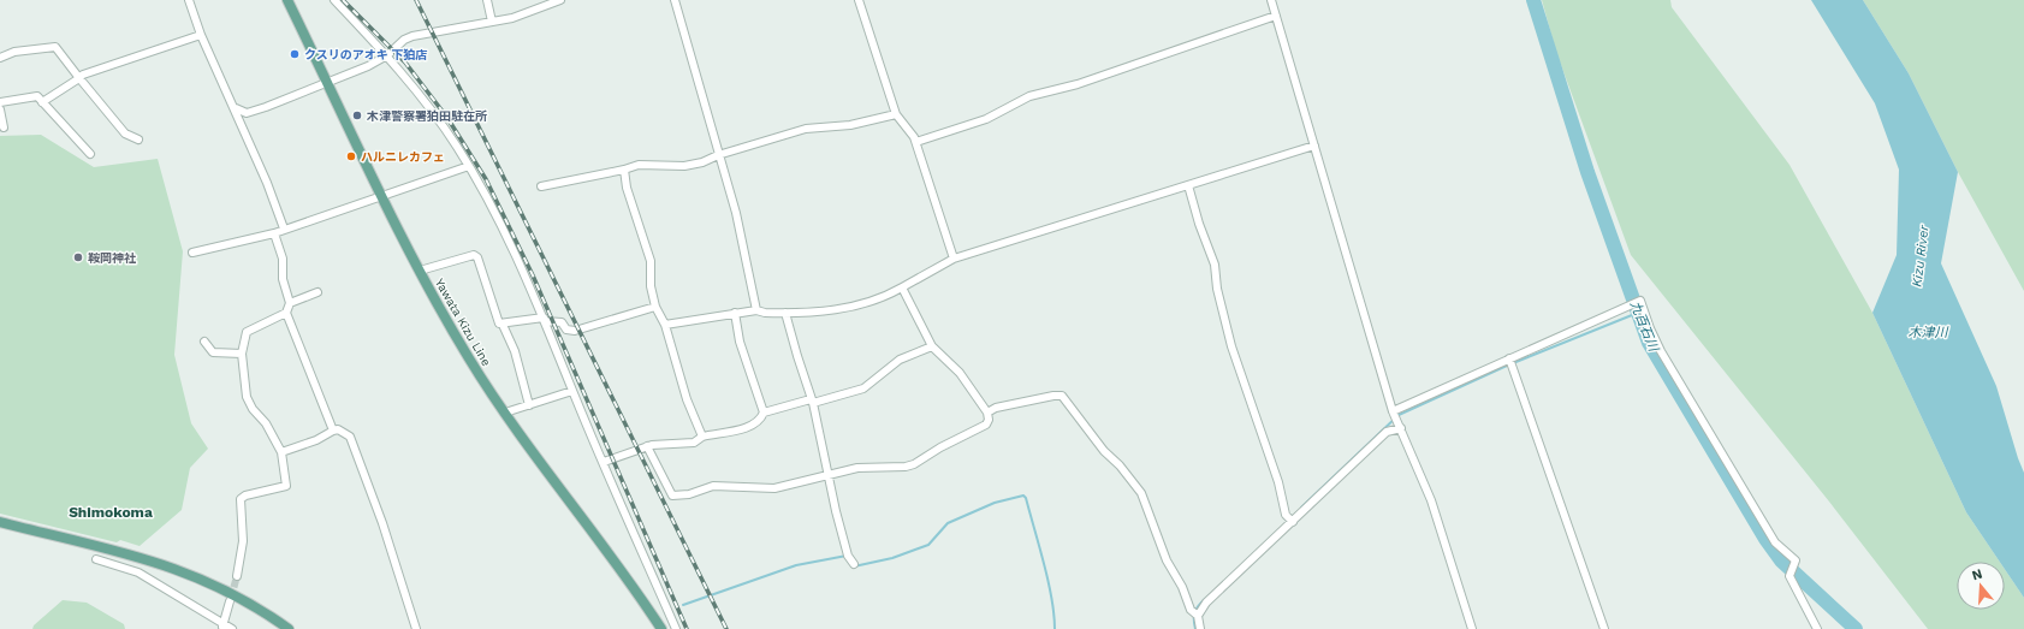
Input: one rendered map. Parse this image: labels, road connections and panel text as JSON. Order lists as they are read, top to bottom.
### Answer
{
  "streets": {
    "main road": ["Yawata Kizu Line"]
  },
  "districts": ["Shimokoma"],
  "water": ["Kizu River", "九百石川", "木津川"],
  "places": [
    "クスリのアオキ 下狛店",
    "木津警察署狛田駐在所",
    "ハルニレカフェ",
    "鞍岡神社"
  ],
  "north": "top"
}
